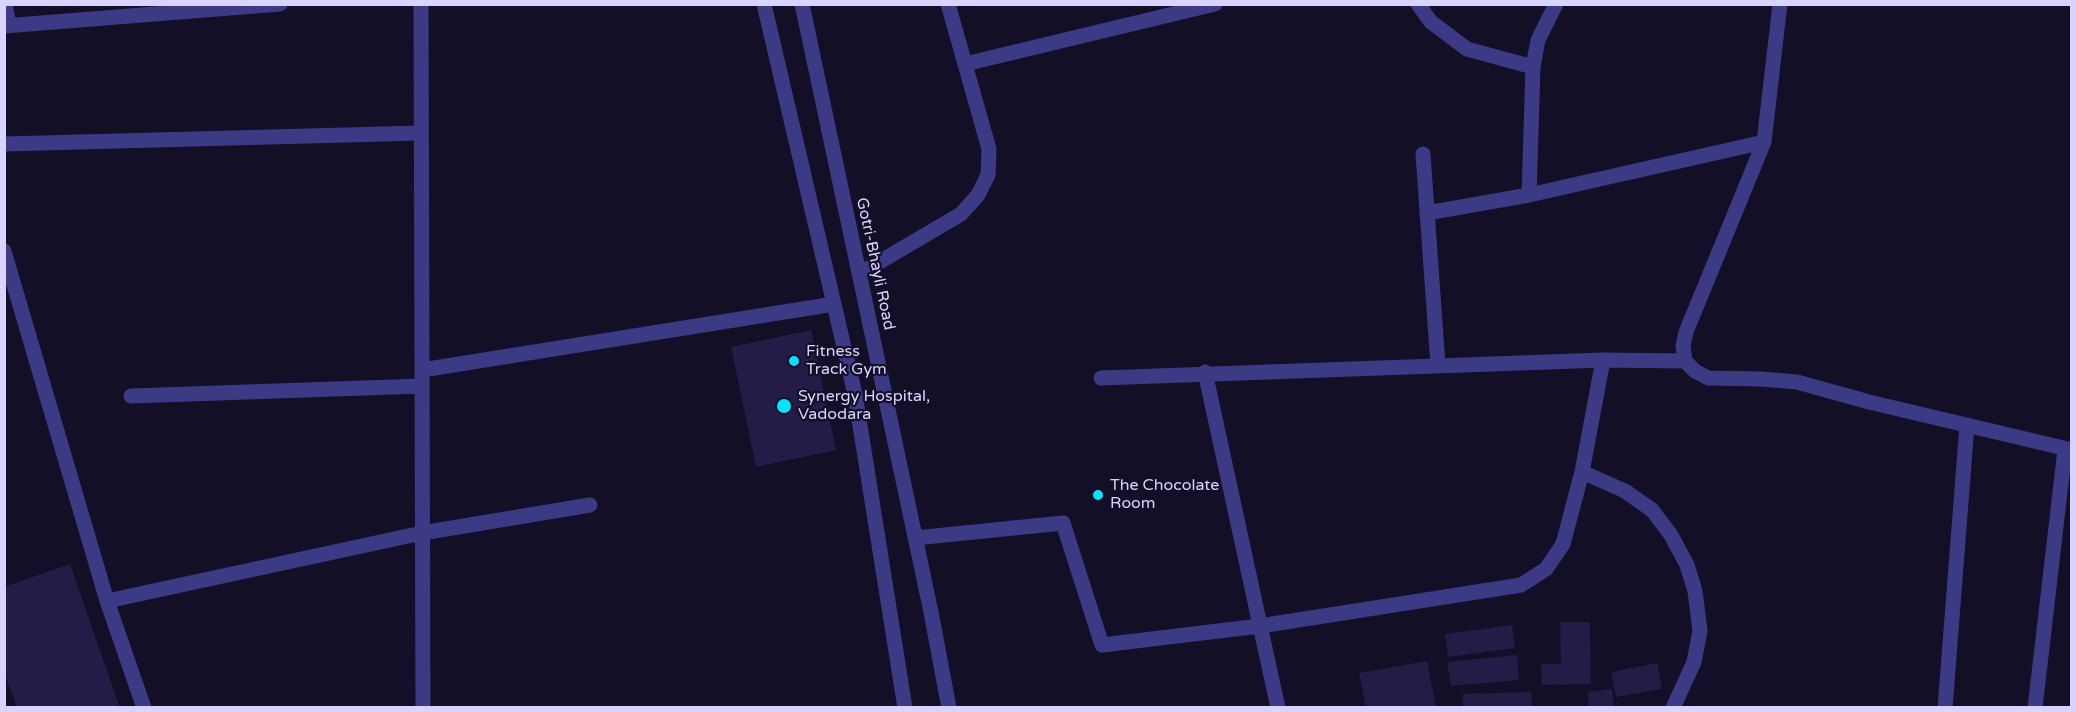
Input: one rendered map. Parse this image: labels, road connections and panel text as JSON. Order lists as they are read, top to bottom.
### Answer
{
  "streets": {
    "street": ["Gotri-Bhayli Road"]
  },
  "places": ["Fitness Track Gym", "Synergy Hospital, Vadodara", "The Chocolate Room"]
}
